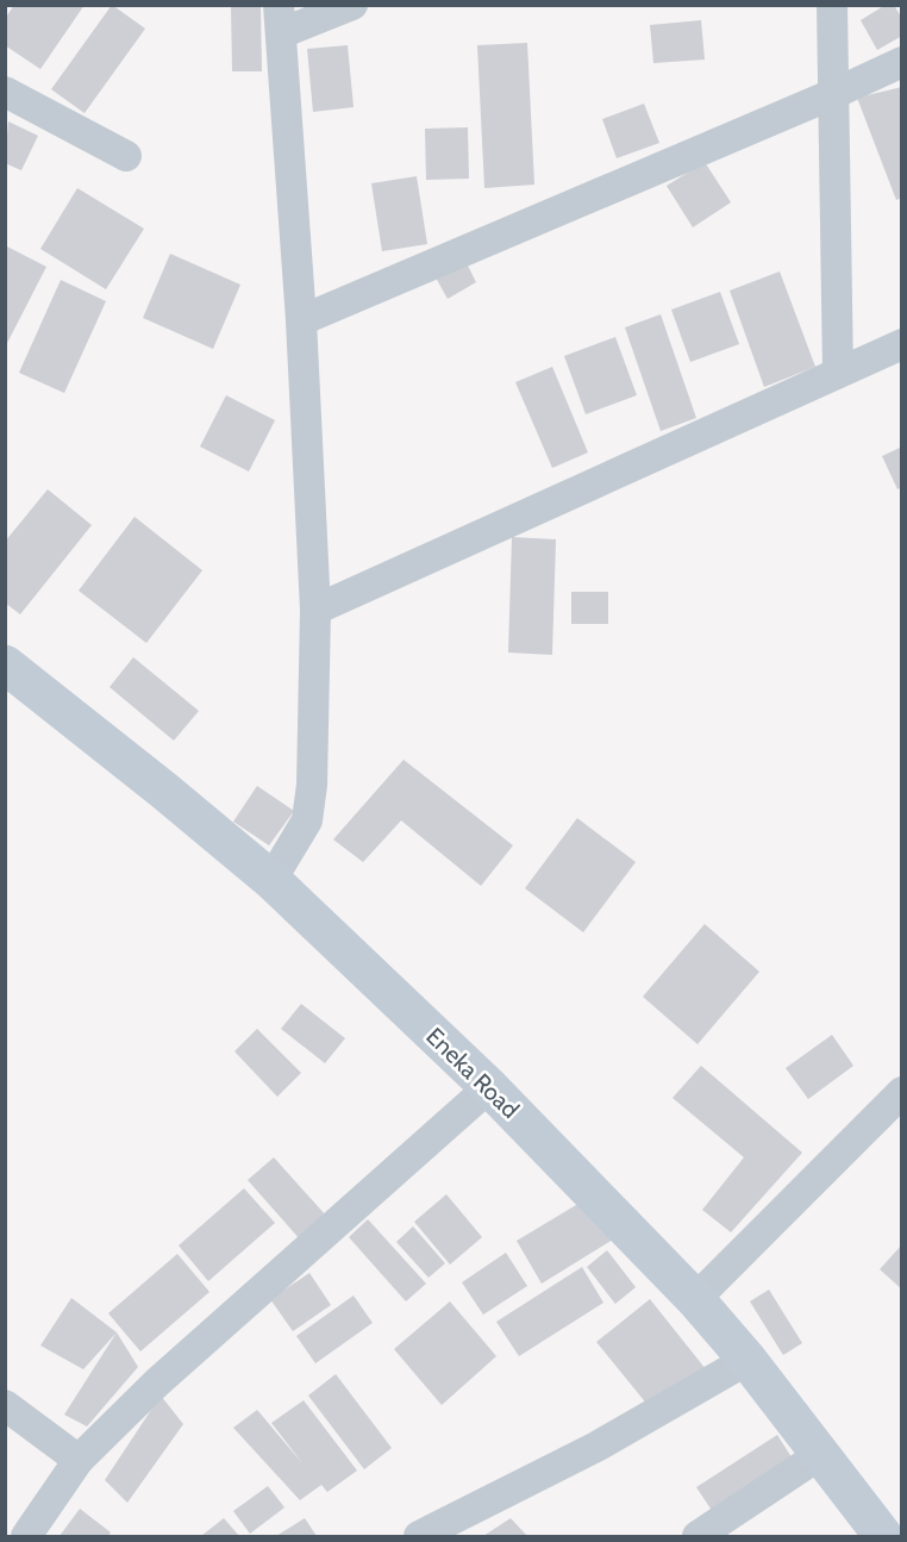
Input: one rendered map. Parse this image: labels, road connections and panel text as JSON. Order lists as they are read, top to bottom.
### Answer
{
  "streets": {
    "main road": ["Eneka Road"]
  }
}
